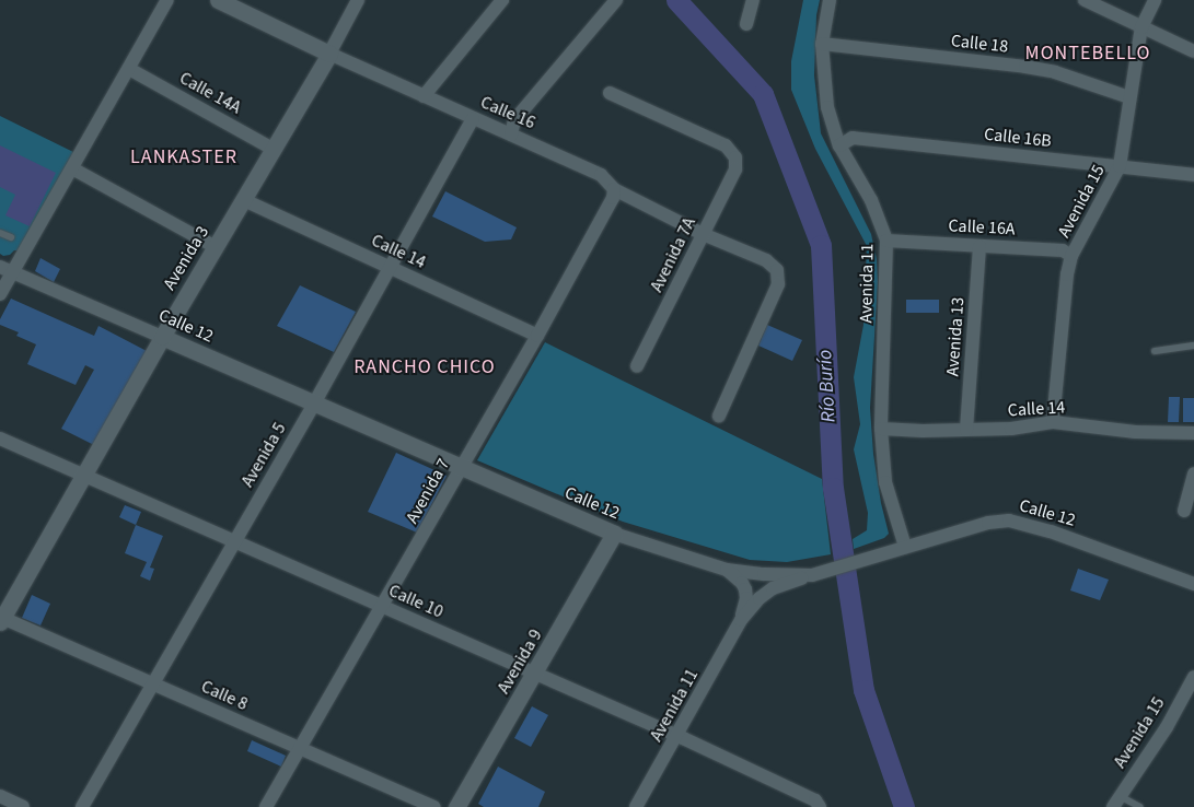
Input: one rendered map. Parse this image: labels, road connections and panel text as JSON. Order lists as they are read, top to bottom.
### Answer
{
  "streets": {
    "street": [
      "Calle 18",
      "Calle 14A",
      "Calle 16",
      "Calle 16B",
      "Avenida 15",
      "Calle 16A",
      "Calle 14",
      "Avenida 7A",
      "Avenida 3",
      "Avenida 11",
      "Calle 12",
      "Avenida 13",
      "Avenida 5",
      "Avenida 7",
      "Calle 10",
      "Avenida 9",
      "Calle 8"
    ]
  },
  "crossings": [
    ["Calle 18", "Avenida 15"],
    ["Calle 18", "Avenida 11"],
    ["Calle 14A", "Avenida 3"],
    ["Calle 16", "Avenida 7A"],
    ["Calle 16", "Avenida 3"],
    ["Calle 16", "Avenida 5"],
    ["Calle 16", "Avenida 7"],
    ["Calle 16B", "Avenida 15"],
    ["Calle 16B", "Avenida 11"],
    ["Avenida 15", "Calle 16A"],
    ["Avenida 15", "Calle 14"],
    ["Calle 16A", "Avenida 11"],
    ["Calle 16A", "Avenida 13"],
    ["Calle 14", "Avenida 3"],
    ["Calle 14", "Avenida 11"],
    ["Calle 14", "Avenida 13"],
    ["Calle 14", "Avenida 5"],
    ["Calle 14", "Avenida 7"],
    ["Avenida 3", "Calle 12"],
    ["Avenida 3", "Calle 10"],
    ["Avenida 3", "Calle 8"],
    ["Avenida 11", "Calle 12"],
    ["Avenida 11", "Calle 10"],
    ["Calle 12", "Avenida 5"],
    ["Calle 12", "Avenida 7"],
    ["Calle 12", "Avenida 9"],
    ["Avenida 5", "Calle 10"],
    ["Avenida 5", "Calle 8"],
    ["Avenida 7", "Calle 10"],
    ["Avenida 7", "Calle 8"],
    ["Calle 10", "Avenida 9"]
  ],
  "districts": ["MONTEBELLO", "LANKASTER", "RANCHO CHICO"],
  "water": ["Río Burío"]
}
